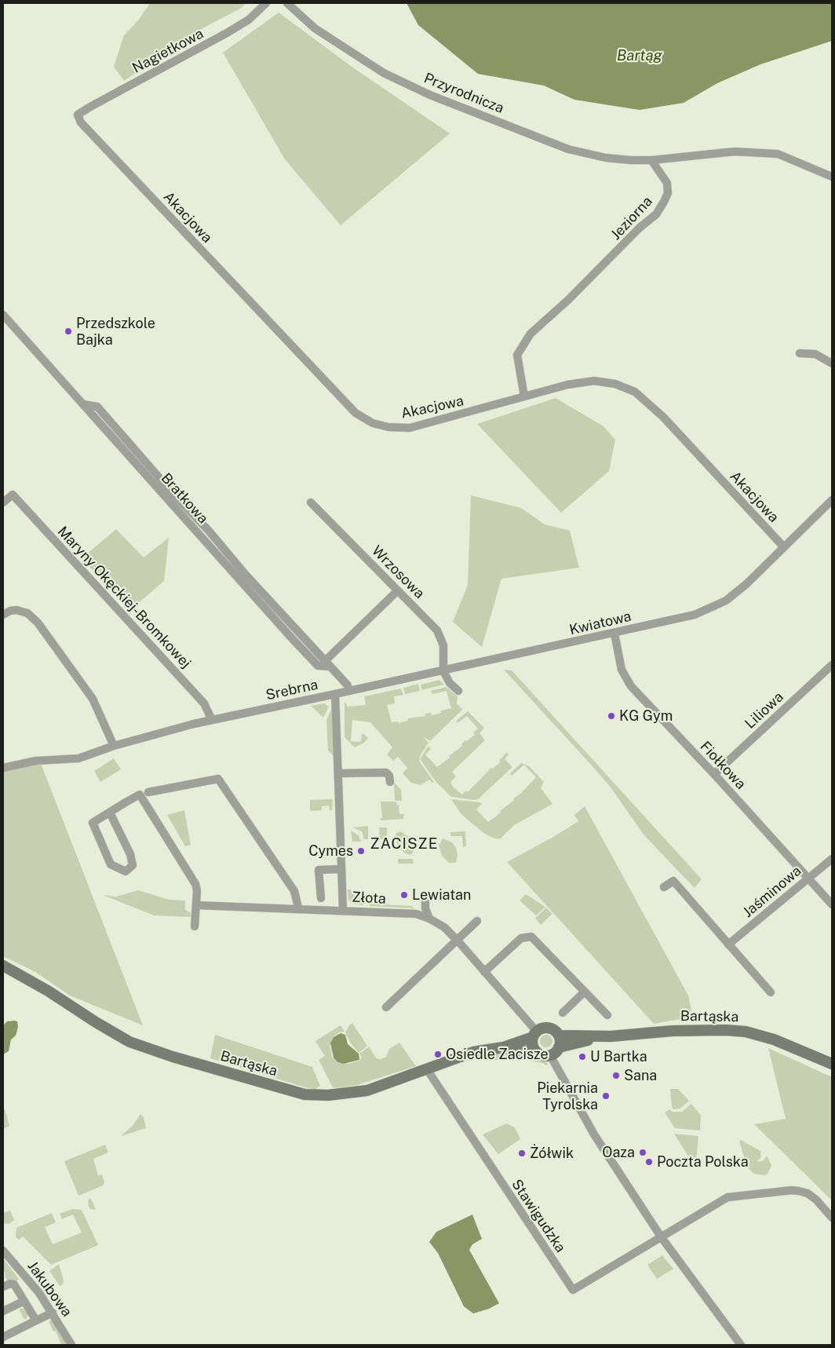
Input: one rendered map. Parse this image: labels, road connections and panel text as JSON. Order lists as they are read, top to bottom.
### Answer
{
  "streets": {
    "street": [
      "Nagietkowa",
      "Przyrodnicza",
      "Akacjowa",
      "Jeziorna",
      "Wrzosowa",
      "Maryny Okęckiej-Bromkowej",
      "Kwiatowa",
      "Srebrna",
      "Liliowa",
      "Fiołkowa",
      "Jaśminowa",
      "Złota",
      "Bartąska",
      "Stawigudzka",
      "Jakubowa"
    ]
  },
  "crossings": [
    ["Nagietkowa", "Akacjowa"],
    ["Przyrodnicza", "Jeziorna"],
    ["Akacjowa", "Jeziorna"],
    ["Akacjowa", "Kwiatowa"],
    ["Wrzosowa", "Kwiatowa"],
    ["Maryny Okęckiej-Bromkowej", "Srebrna"],
    ["Kwiatowa", "Srebrna"],
    ["Kwiatowa", "Fiołkowa"],
    ["Srebrna", "Złota"],
    ["Liliowa", "Fiołkowa"],
    ["Fiołkowa", "Jaśminowa"],
    ["Złota", "Bartąska"],
    ["Bartąska", "Stawigudzka"]
  ],
  "districts": ["ZACISZE"],
  "water": ["Bartąg"],
  "places": [
    "Przedszkole Bajka",
    "KG Gym",
    "Cymes",
    "Lewiatan",
    "Osiedle Zacisze",
    "U Bartka",
    "Sana",
    "Piekarnia Tyrolska",
    "Oaza",
    "Żółwik",
    "Poczta Polska"
  ]
}
